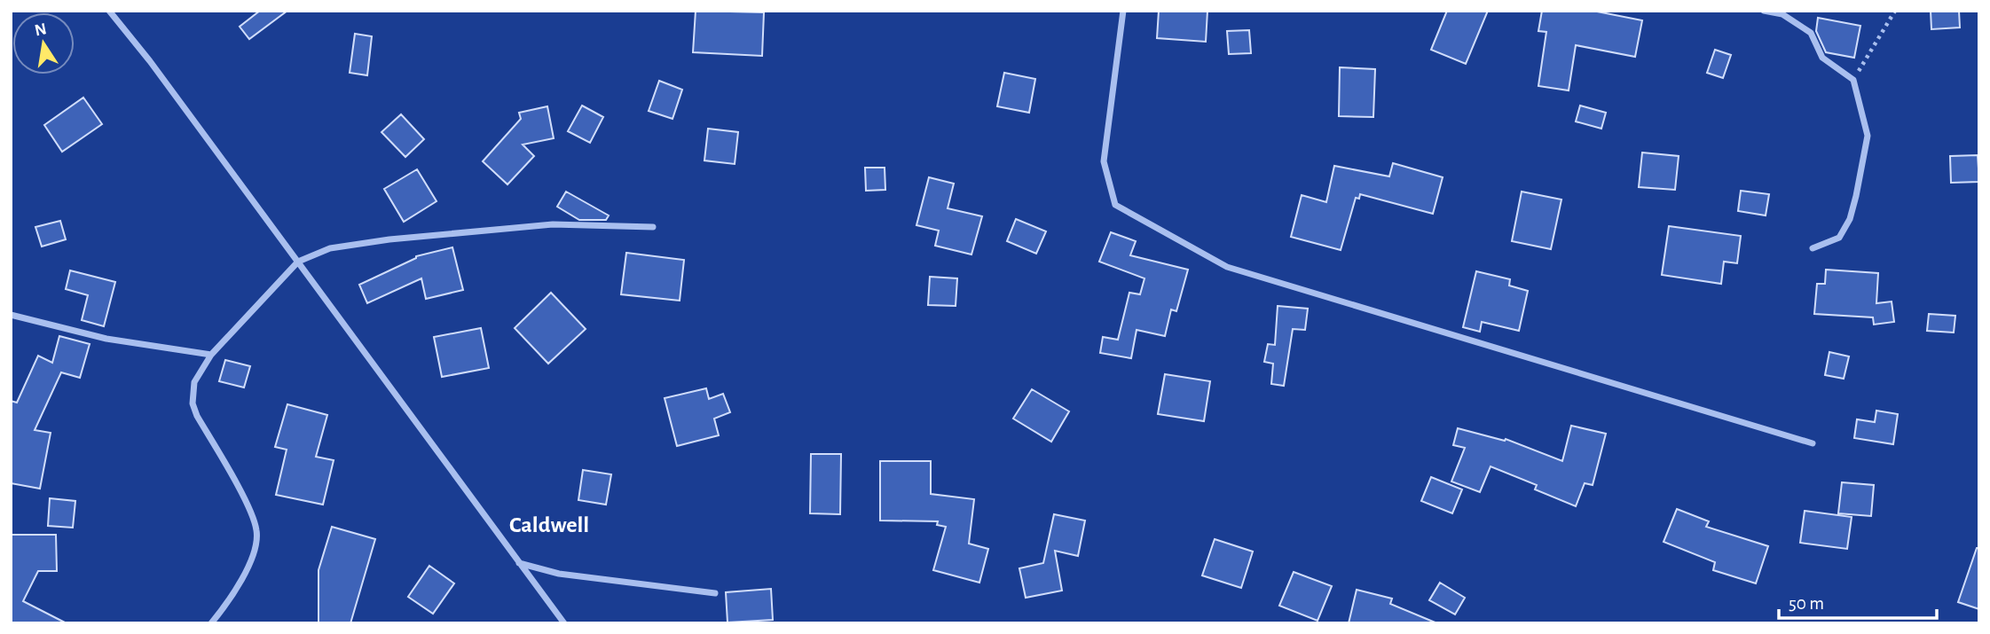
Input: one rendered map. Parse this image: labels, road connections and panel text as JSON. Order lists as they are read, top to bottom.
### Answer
{
  "districts": ["Caldwell"],
  "scale_bar": "50 m",
  "north": "top"
}
